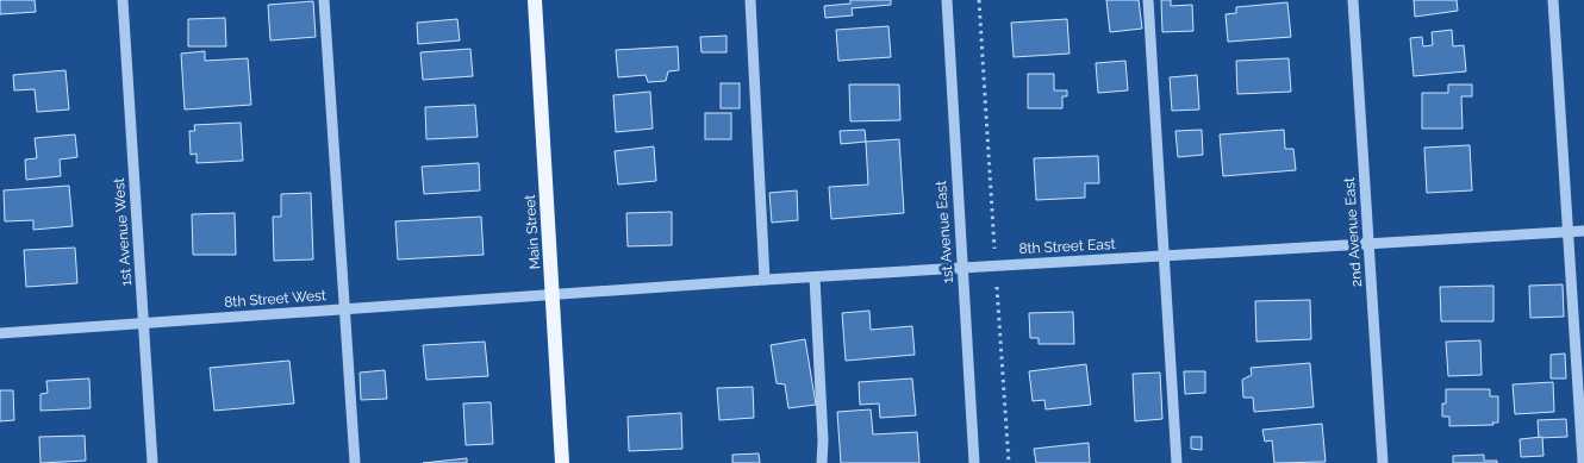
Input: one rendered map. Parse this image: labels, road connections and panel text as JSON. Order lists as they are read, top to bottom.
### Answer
{
  "streets": {
    "main road": ["Main Street"],
    "street": [
      "1st Avenue West",
      "1st Avenue East",
      "2nd Avenue East",
      "8th Street East",
      "8th Street West"
    ]
  },
  "crossings": [
    ["1st Avenue West", "8th Street West"],
    ["Main Street", "8th Street East"],
    ["Main Street", "8th Street West"],
    ["1st Avenue East", "8th Street East"],
    ["2nd Avenue East", "8th Street East"],
    ["8th Street East", "8th Street West"]
  ]
}
